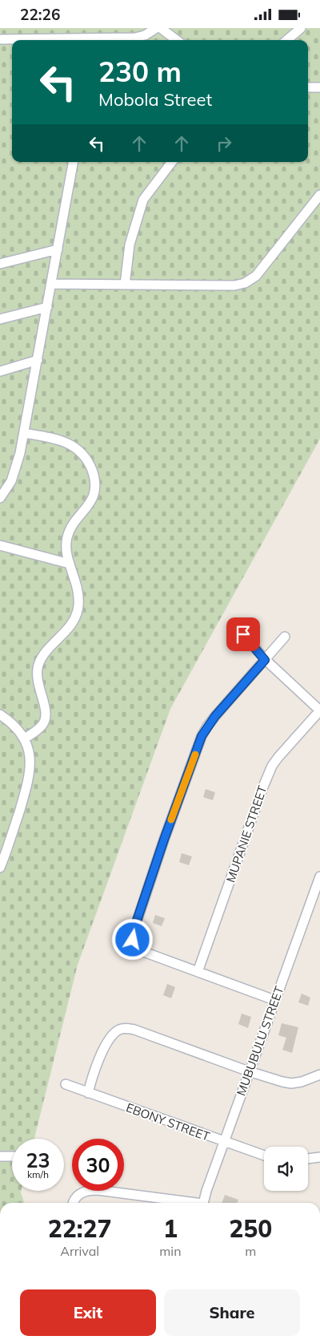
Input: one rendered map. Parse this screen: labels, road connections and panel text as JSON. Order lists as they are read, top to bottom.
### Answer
{
  "streets": {
    "street": ["MUPANIE STREET", "MUBUBULU STREET", "EBONY STREET"]
  },
  "crossings": [
    ["MUBUBULU STREET", "EBONY STREET"]
  ],
  "page": {
    "status": "22:26",
    "turn": ["230 m", "Mobola Street"],
    "speed": "23 km/h",
    "limit": "30",
    "eta": [
      "22:27",
      "Arrival",
      "1",
      "min",
      "250",
      "m"
    ],
    "buttons": ["Exit", "Share"]
  }
}
